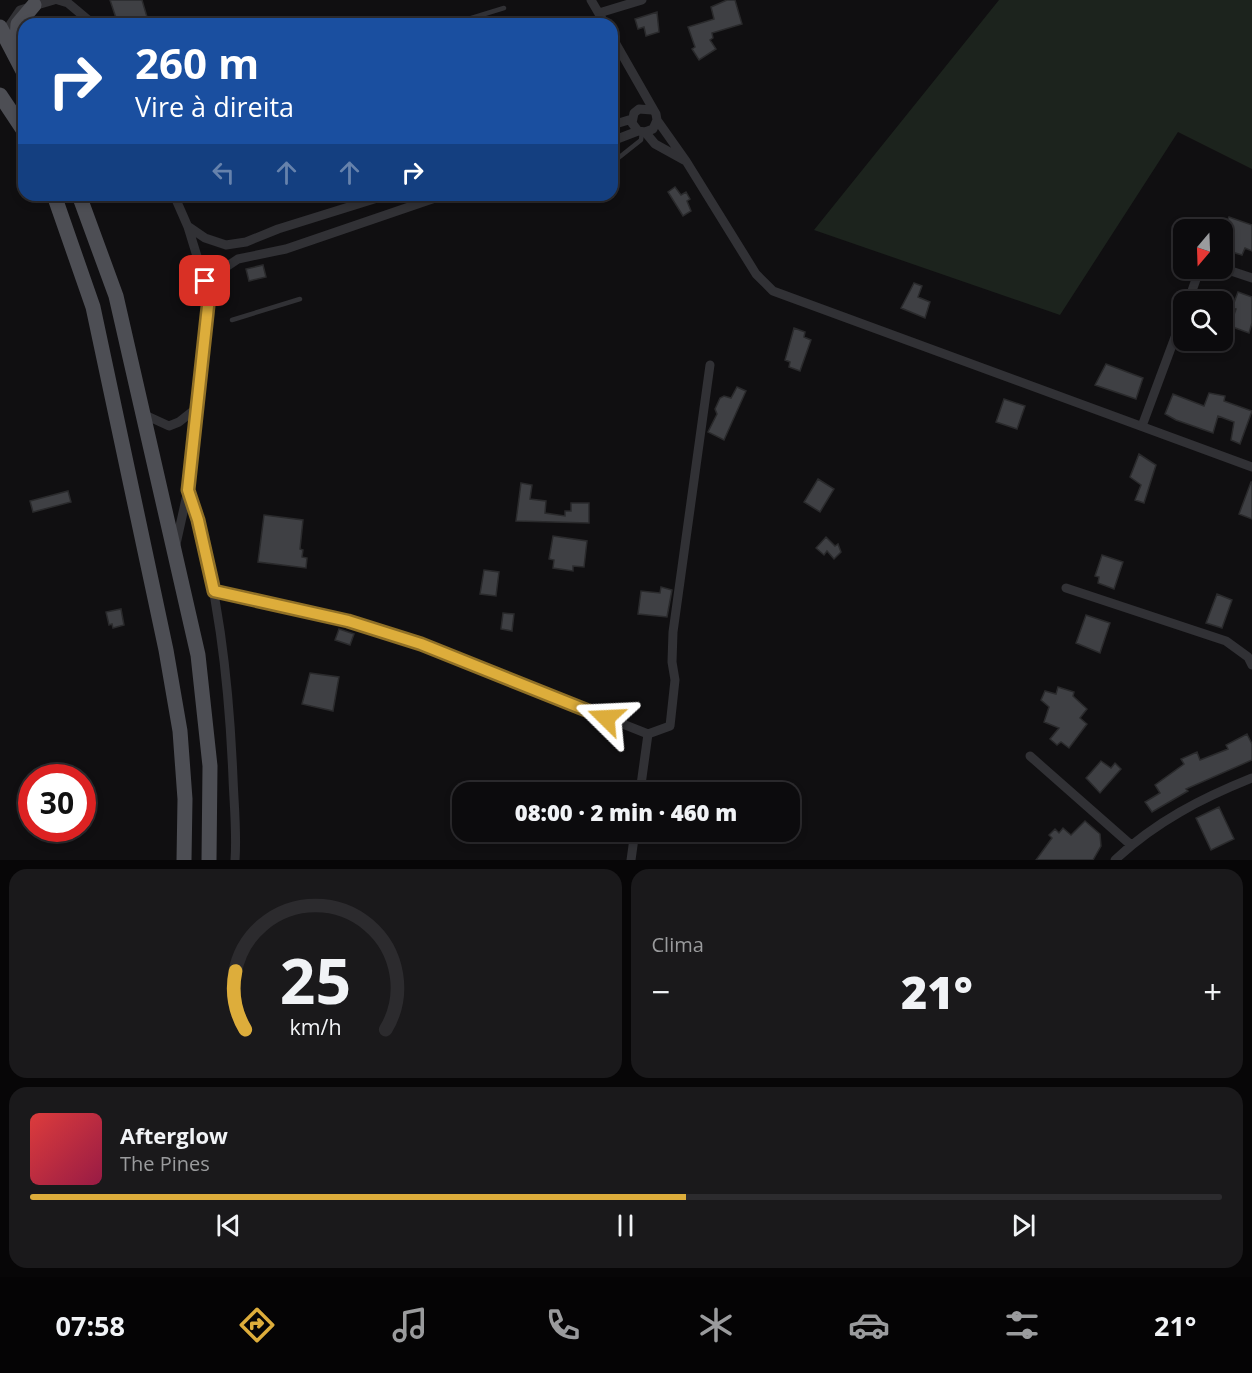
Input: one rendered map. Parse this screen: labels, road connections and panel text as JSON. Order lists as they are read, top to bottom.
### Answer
{
  "north": "bottom",
  "page": {
    "turn": ["260 m", "Vire à direita"],
    "limit": "30",
    "trip": "08:00 · 2 min · 460 m",
    "tile": "Clima",
    "heat": ["−", "21°", "+"],
    "song": ["Afterglow", "The Pines"],
    "tabs": ["07:58", "21°"],
    "gauge": ["25", "km/h"]
  }
}
